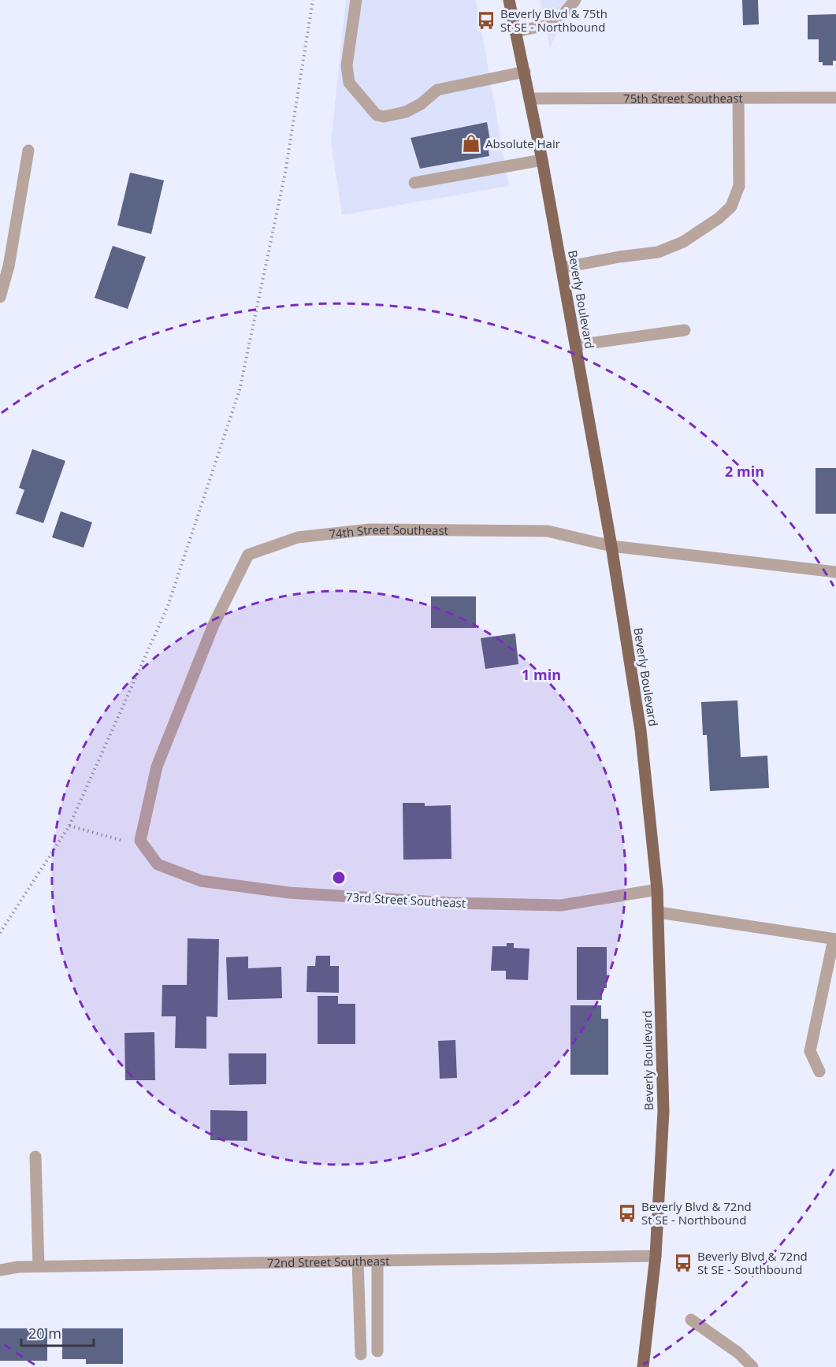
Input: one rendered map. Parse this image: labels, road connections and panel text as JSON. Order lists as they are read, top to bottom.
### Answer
{
  "streets": {
    "main road": ["Beverly Boulevard"],
    "street": [
      "75th Street Southeast",
      "74th Street Southeast",
      "73rd Street Southeast",
      "72nd Street Southeast"
    ]
  },
  "crossings": [
    ["75th Street Southeast", "Beverly Boulevard"],
    ["Beverly Boulevard", "74th Street Southeast"],
    ["Beverly Boulevard", "73rd Street Southeast"],
    ["Beverly Boulevard", "72nd Street Southeast"],
    ["74th Street Southeast", "73rd Street Southeast"]
  ],
  "places": {
    "bus stop": ["Beverly Blvd & 75th St SE - Northbound", "Beverly Blvd & 72nd St SE - Northbound", "Beverly Blvd & 72nd St SE - Southbound"],
    "shop": ["Absolute Hair"]
  },
  "scale_bar": "20 m",
  "rings": ["2 min", "1 min"]
}
